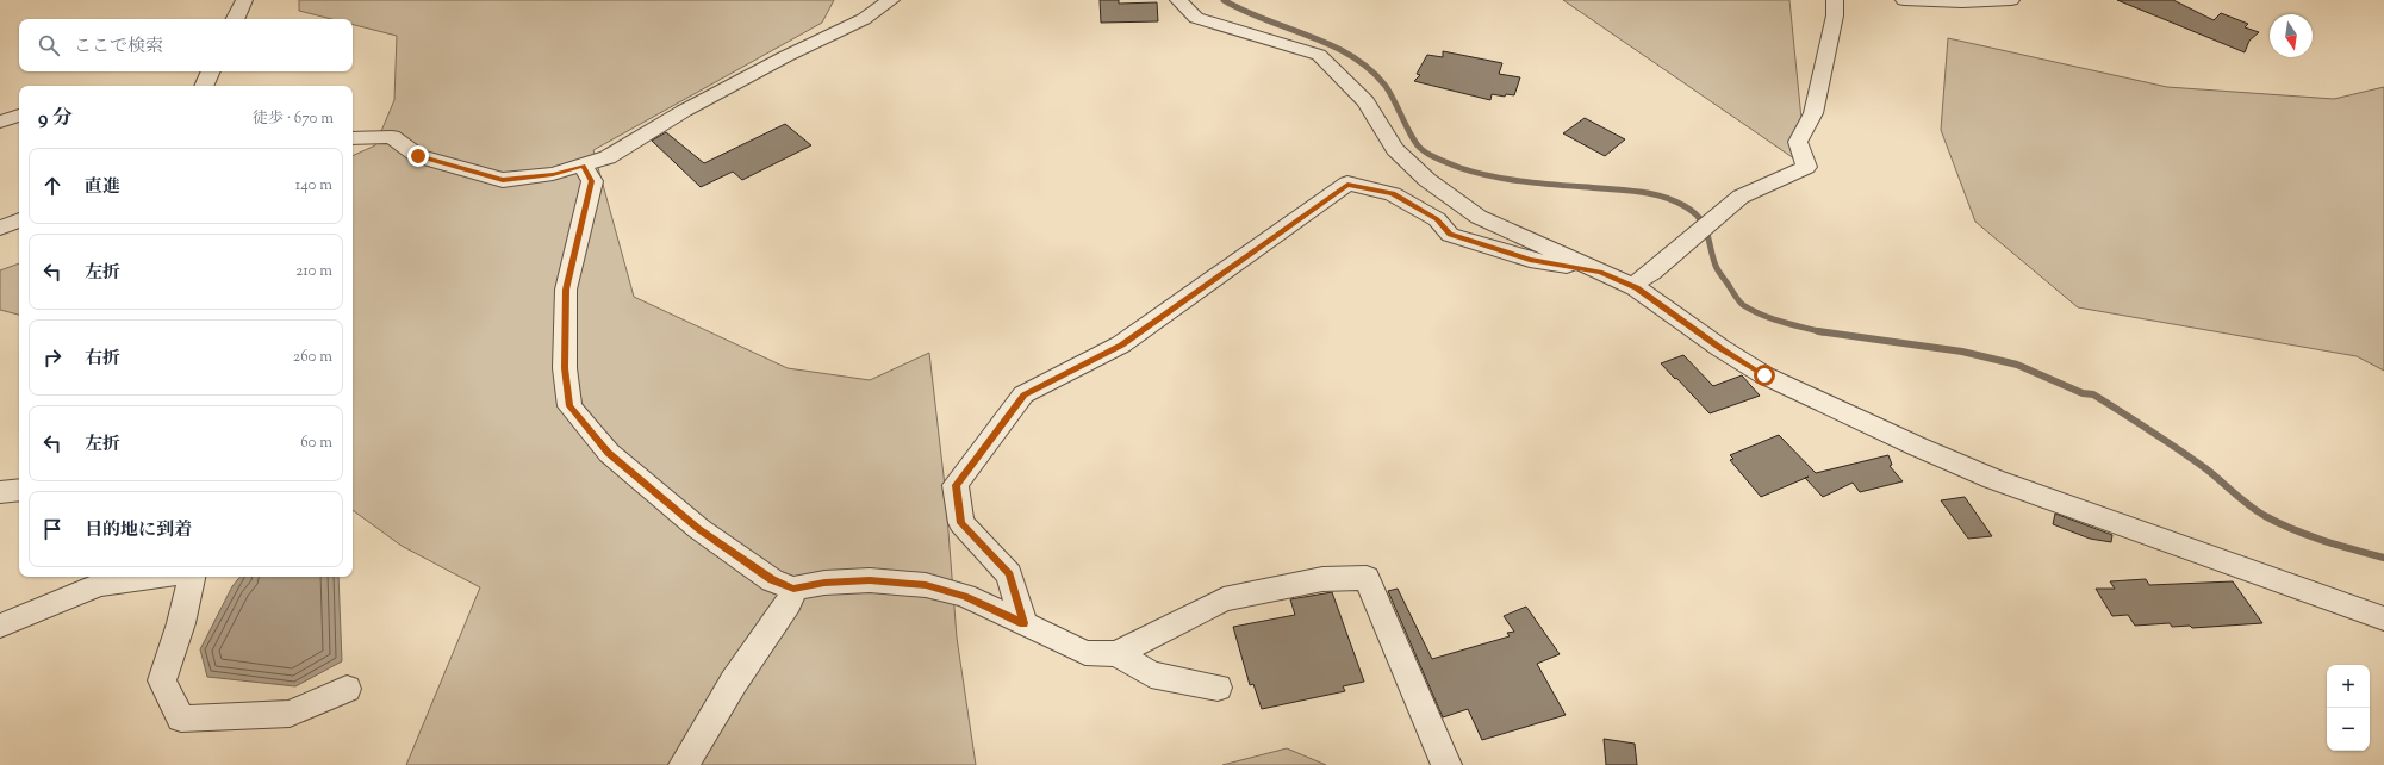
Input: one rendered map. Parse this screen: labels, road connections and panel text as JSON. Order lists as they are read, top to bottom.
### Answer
{
  "north": "bottom",
  "page": {
    "search": "ここで検索",
    "heading": ["9 分", "徒歩 · 670 m"],
    "list": [
      ["直進", "140 m"],
      ["左折", "210 m"],
      ["右折", "260 m"],
      ["左折", "60 m"],
      "目的地に到着"
    ],
    "map_buttons": ["+", "−"]
  }
}
